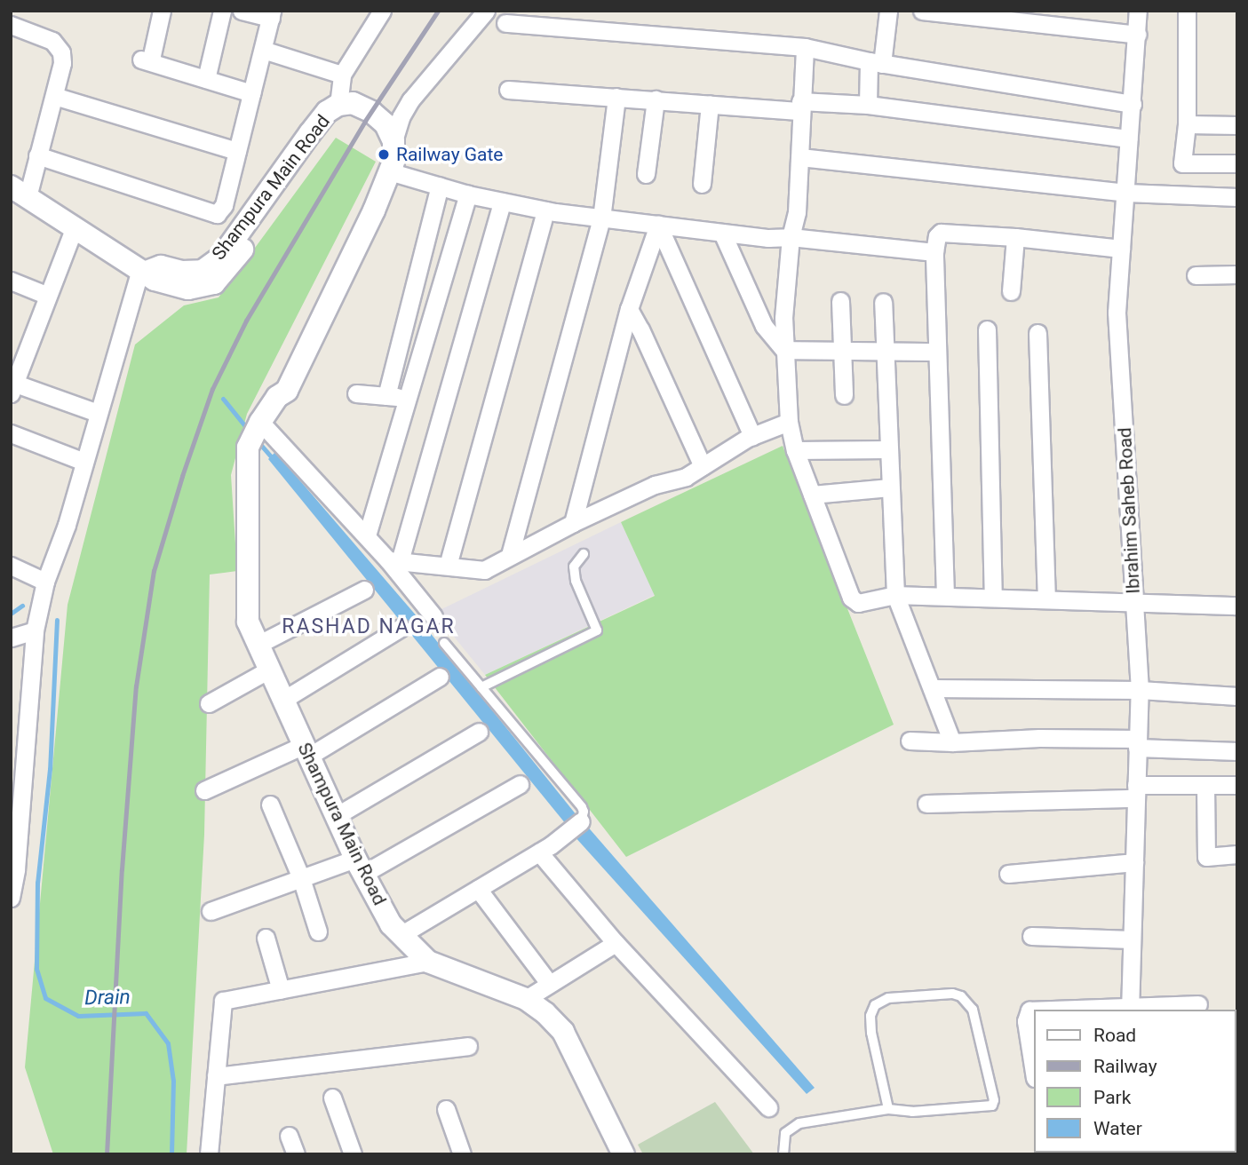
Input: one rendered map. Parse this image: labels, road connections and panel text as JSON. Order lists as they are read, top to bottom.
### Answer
{
  "streets": {
    "street": ["Shampura Main Road", "Ibrahim Saheb Road"]
  },
  "districts": ["RASHAD NAGAR"],
  "water": ["Drain"],
  "places": ["Railway Gate"],
  "legend": [
    "Road",
    "Railway",
    "Park",
    "Water"
  ]
}
